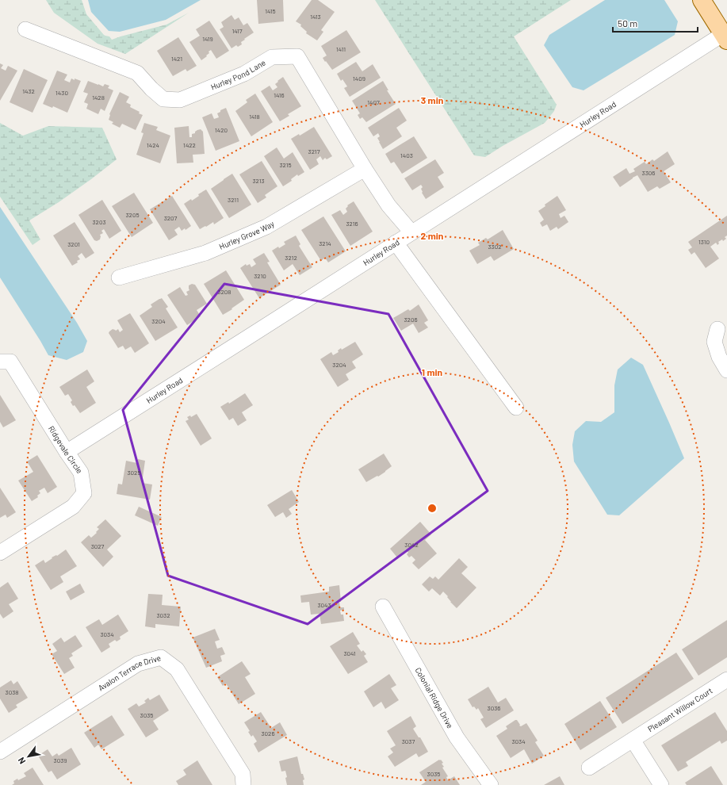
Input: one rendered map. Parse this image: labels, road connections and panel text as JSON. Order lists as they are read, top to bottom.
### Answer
{
  "streets": {
    "street": [
      "Hurley Pond Lane",
      "Hurley Road",
      "Hurley Grove Way",
      "Ridgevale Circle",
      "Avalon Terrace Drive",
      "Colonial Ridge Drive",
      "Pleasant Willow Court"
    ]
  },
  "crossings": [
    ["Hurley Pond Lane", "Hurley Road"],
    ["Hurley Pond Lane", "Hurley Grove Way"],
    ["Hurley Road", "Ridgevale Circle"]
  ],
  "house_numbers": [
    "1415",
    "1413",
    "1417",
    "1419",
    "1411",
    "1421",
    "1409",
    "1432",
    "1430",
    "1416",
    "1428",
    "1407",
    "1418",
    "1420",
    "1424",
    "1422",
    "3217",
    "1403",
    "3215",
    "3306",
    "3213",
    "3211",
    "3205",
    "3207",
    "3203",
    "3216",
    "1310",
    "3214",
    "3201",
    "3302",
    "3212",
    "3210",
    "3208",
    "3206",
    "3204",
    "3204",
    "3025",
    "3042",
    "3027",
    "3043",
    "3032",
    "3034",
    "3041",
    "3038",
    "3036",
    "3035",
    "3026",
    "3037",
    "3034",
    "3039",
    "3035"
  ],
  "scale_bar": "50 m",
  "north": "bottom left",
  "rings": ["3 min", "2 min", "1 min"]
}
